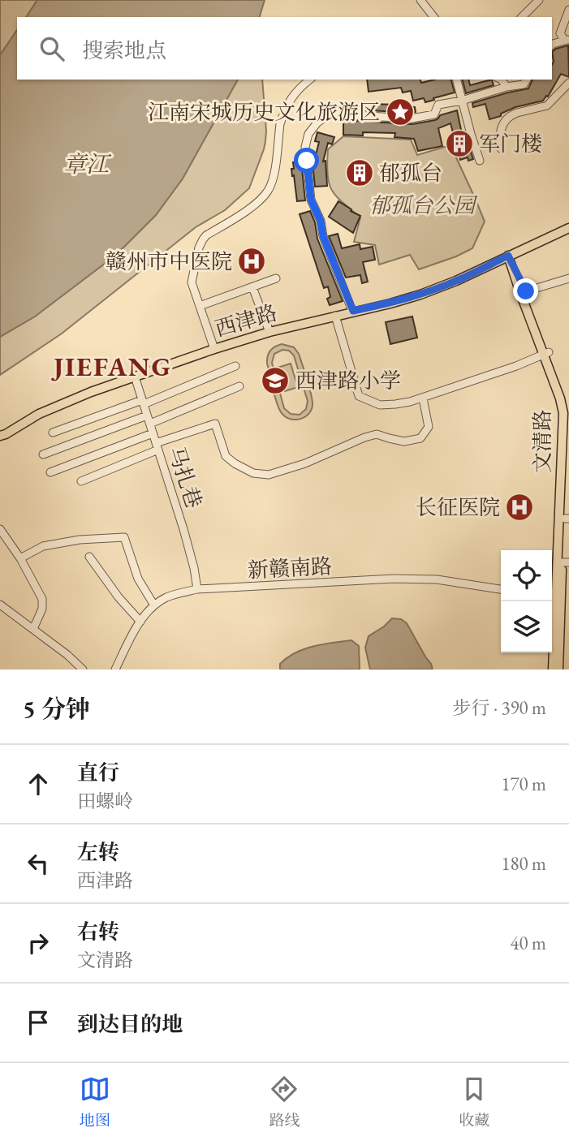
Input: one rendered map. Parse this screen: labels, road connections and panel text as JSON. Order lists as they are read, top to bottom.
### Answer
{
  "streets": {
    "main road": ["西津路", "文清路"],
    "street": ["马扎巷", "新赣南路"]
  },
  "crossings": [
    ["西津路", "文清路"],
    ["西津路", "马扎巷"],
    ["马扎巷", "新赣南路"]
  ],
  "districts": ["JIEFANG"],
  "water": ["章江"],
  "parks": ["郁孤台公园"],
  "places": {
    "place": ["江南宋城历史文化旅游区"],
    "building": ["军门楼", "郁孤台"],
    "hospital": ["赣州市中医院", "长征医院"],
    "school or university": ["西津路小学"]
  },
  "page": {
    "search": "搜索地点",
    "heading": ["5 分钟", "步行 · 390 m"],
    "list": [
      ["直行", "田螺岭", "170 m"],
      ["左转", "西津路", "180 m"],
      ["右转", "文清路", "40 m"],
      "到达目的地"
    ],
    "nav": ["地图", "路线", "收藏"]
  }
}
